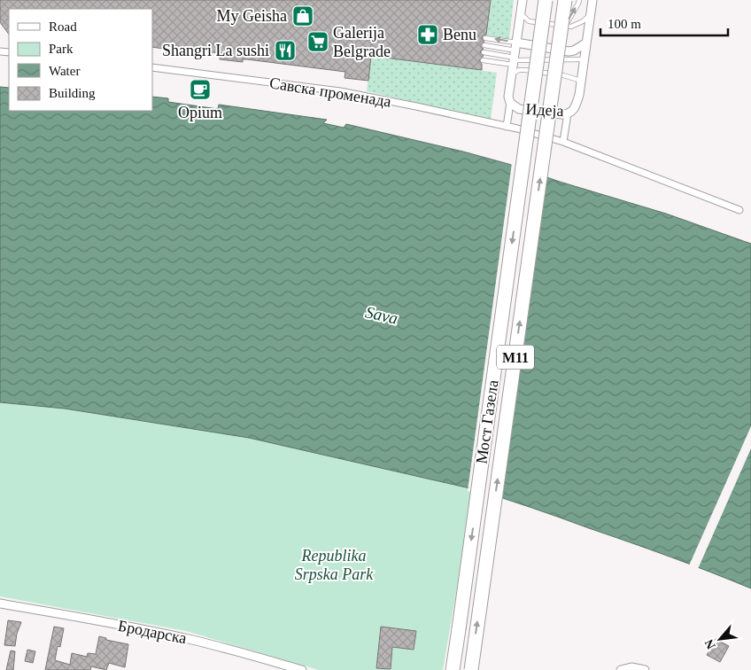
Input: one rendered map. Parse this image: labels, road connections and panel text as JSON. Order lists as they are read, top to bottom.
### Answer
{
  "streets": {
    "highway": ["M11", "Мост Газела"],
    "street": ["Савска променада", "Идеја", "Бродарска"]
  },
  "water": ["Sava"],
  "parks": ["Republika Srpska Park"],
  "places": {
    "shop": ["My Geisha"],
    "pharmacy": ["Benu"],
    "supermarket": ["Galerija Belgrade"],
    "restaurant": ["Shangri La sushi"],
    "cafe": ["Opium"]
  },
  "legend": [
    "Road",
    "Park",
    "Water",
    "Building"
  ],
  "scale_bar": "100 m",
  "north": "bottom left"
}
